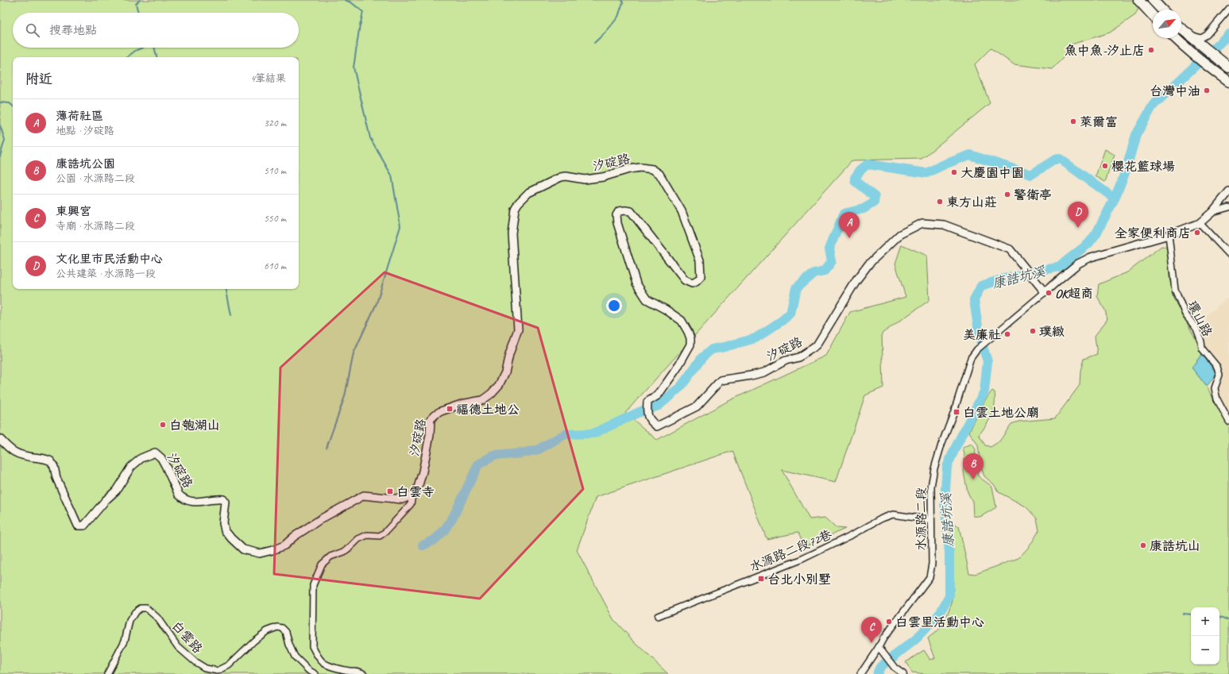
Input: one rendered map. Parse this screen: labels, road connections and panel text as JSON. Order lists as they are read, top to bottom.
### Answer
{
  "streets": {
    "street": [
      "汐碇路",
      "環山路",
      "水源路二段",
      "水源路二段72巷",
      "白雲路"
    ]
  },
  "crossings": [
    ["汐碇路", "水源路二段"],
    ["水源路二段", "水源路二段72巷"]
  ],
  "water": ["康誥坑溪"],
  "places": {
    "other": [
      "魚中魚-汐止店",
      "台灣中油",
      "萊爾富",
      "櫻花籃球場",
      "大慶園中園",
      "警衛亭",
      "東方山莊",
      "全家便利商店",
      "OK超商",
      "璞緻",
      "美廉社",
      "白匏湖山",
      "康誥坑山",
      "白雲里活動中心"
    ],
    "transit": [
      "福德土地公",
      "白雲土地公廟",
      "白雲寺",
      "台北小別墅"
    ]
  },
  "north": "top right",
  "page": {
    "search": "搜尋地點",
    "heading": ["附近", "4筆結果"],
    "list": [
      {
        "mark": "A",
        "name": "薄荷社區",
        "note": "地點 · 汐碇路",
        "value": "320 m"
      },
      {
        "mark": "B",
        "name": "康誥坑公園",
        "note": "公園 · 水源路二段",
        "value": "510 m"
      },
      {
        "mark": "C",
        "name": "東興宮",
        "note": "寺廟 · 水源路二段",
        "value": "550 m"
      },
      {
        "mark": "D",
        "name": "文化里市民活動中心",
        "note": "公共建築 · 水源路一段",
        "value": "610 m"
      }
    ],
    "pins": [
      "D",
      "A",
      "B",
      "C"
    ],
    "map_buttons": ["+", "−"]
  }
}
